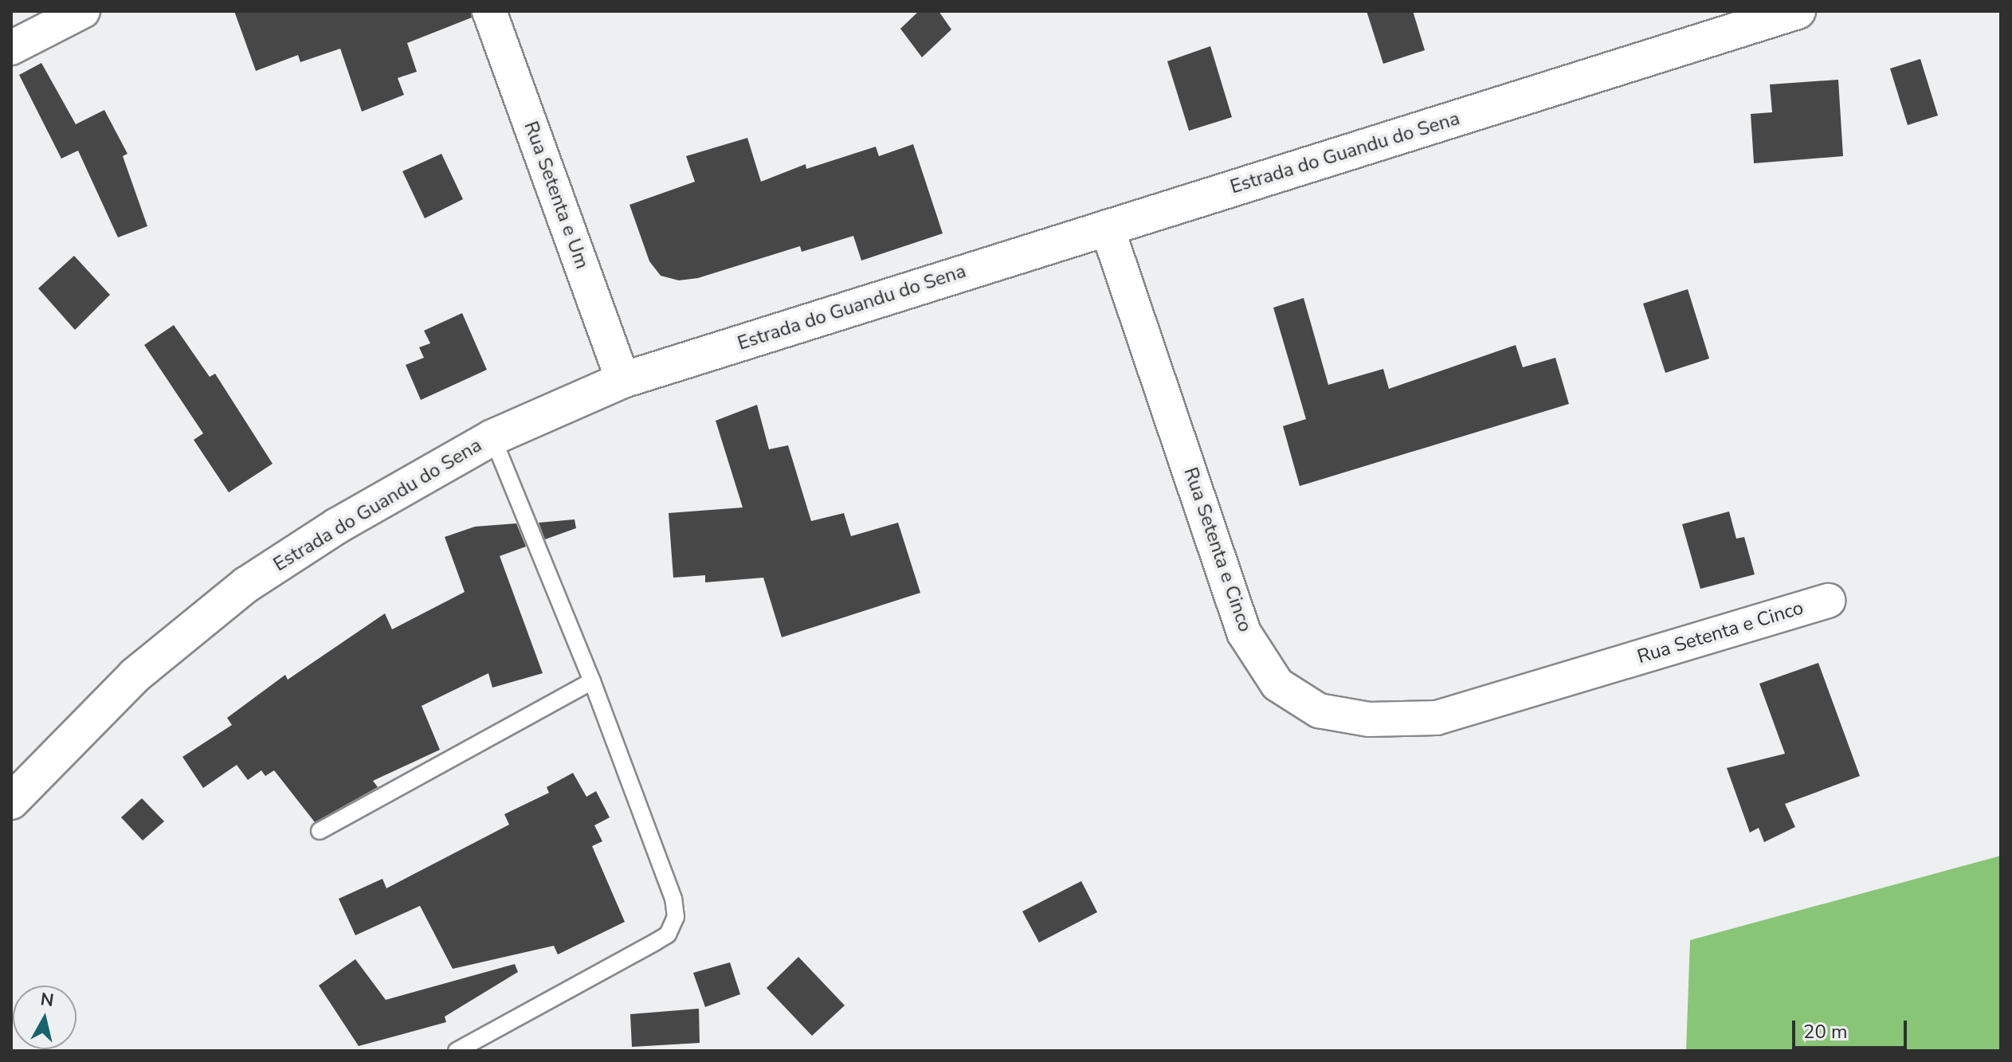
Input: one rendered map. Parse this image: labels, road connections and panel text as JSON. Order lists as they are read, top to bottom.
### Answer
{
  "streets": {
    "main road": ["Estrada do Guandu do Sena"],
    "street": ["Rua Setenta e Um", "Rua Setenta e Cinco"]
  },
  "crossings": [
    ["Estrada do Guandu do Sena", "Rua Setenta e Um"],
    ["Estrada do Guandu do Sena", "Rua Setenta e Cinco"]
  ],
  "scale_bar": "20 m",
  "north": "top"
}
